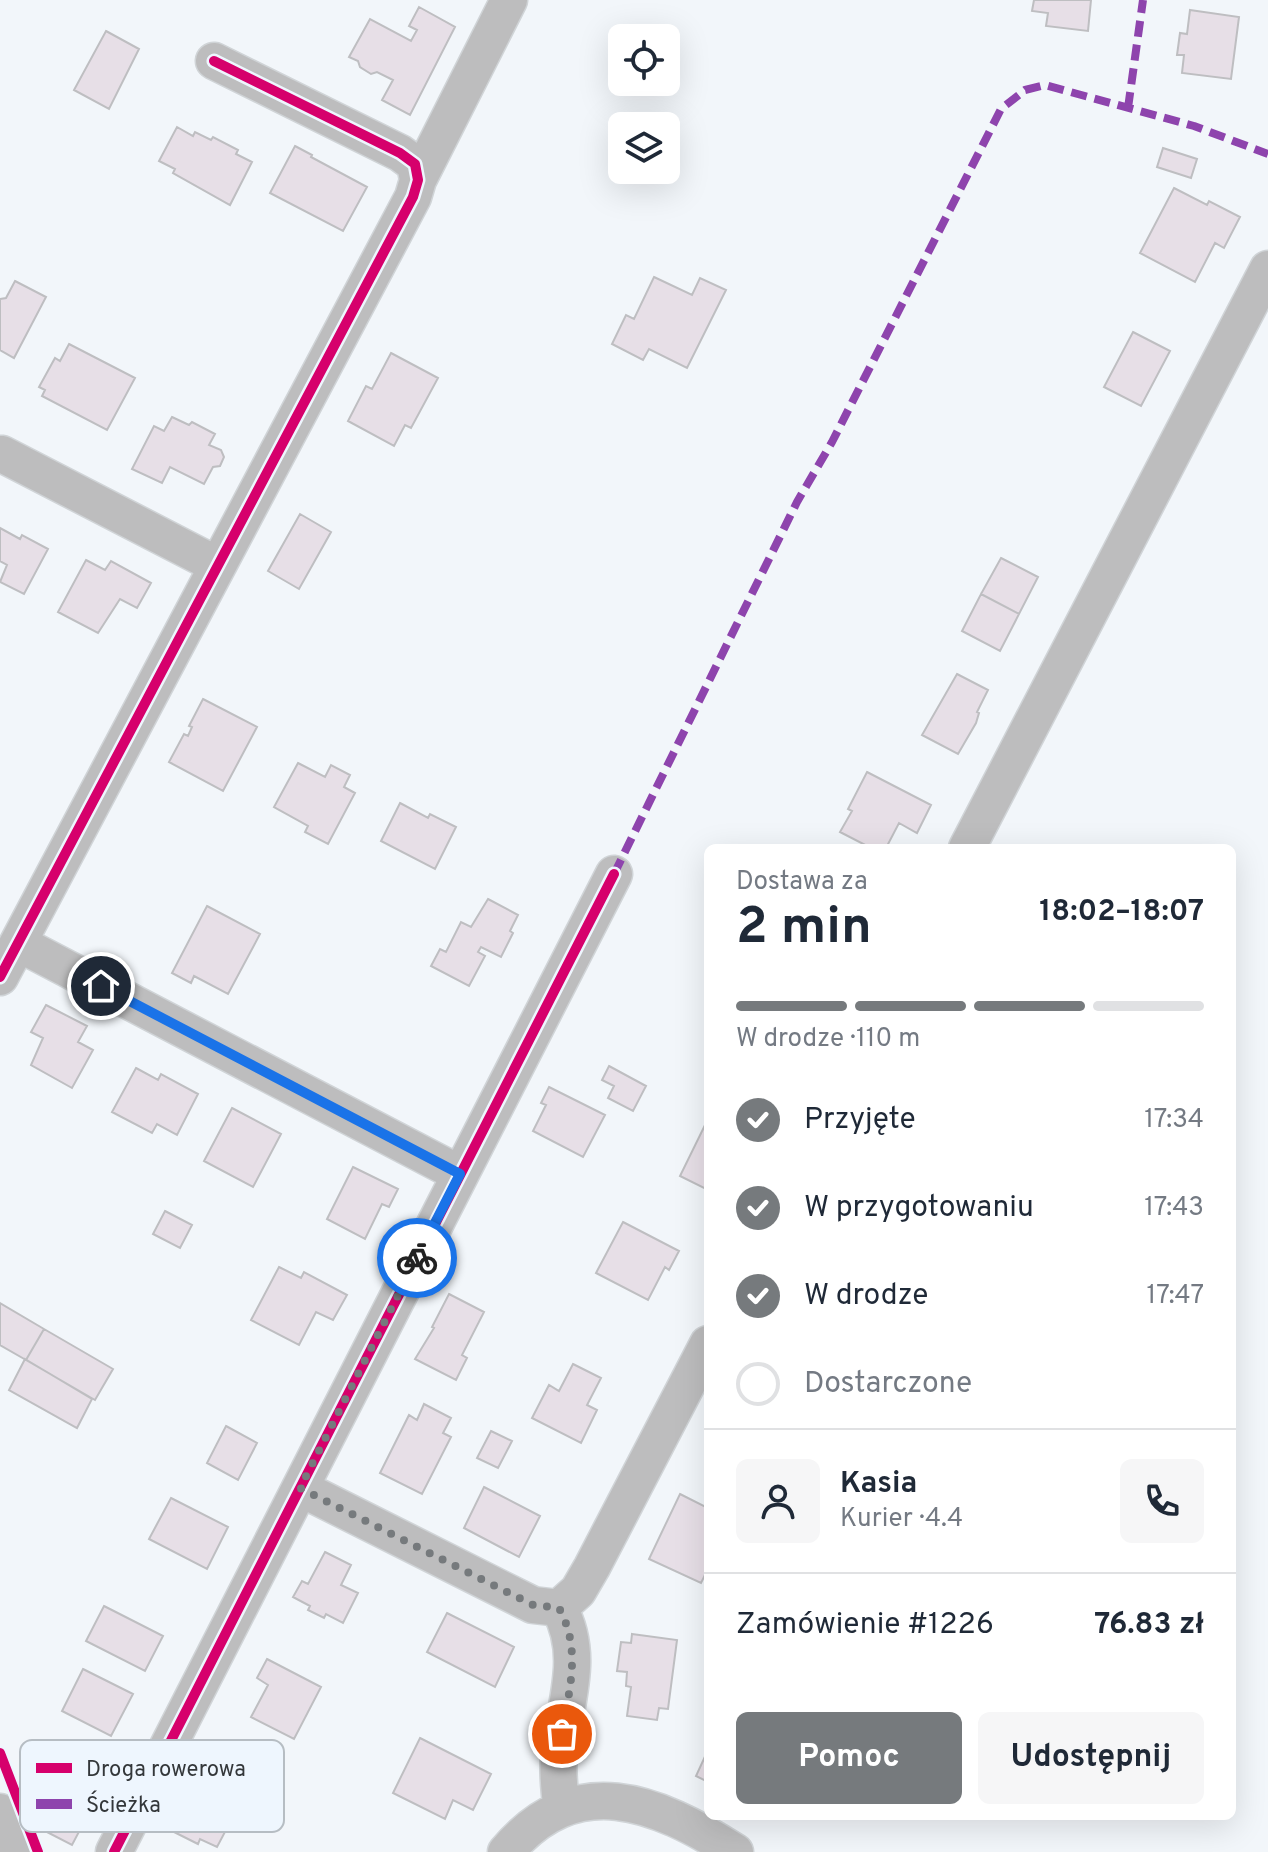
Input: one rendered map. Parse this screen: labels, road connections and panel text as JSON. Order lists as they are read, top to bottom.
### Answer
{
  "legend": ["Droga rowerowa", "Ścieżka"],
  "page": {
    "heading": ["2 min", "Dostawa za", "18:02–18:07"],
    "panel": [
      "Kasia",
      "Kurier · 4.4",
      "Zamówienie #1226",
      "76.83 zł"
    ],
    "bar": "W drodze · 110 m",
    "list": [
      ["Przyjęte", "17:34"],
      ["W przygotowaniu", "17:43"],
      ["W drodze", "17:47"],
      "Dostarczone"
    ],
    "buttons": ["Pomoc", "Udostępnij"]
  }
}
